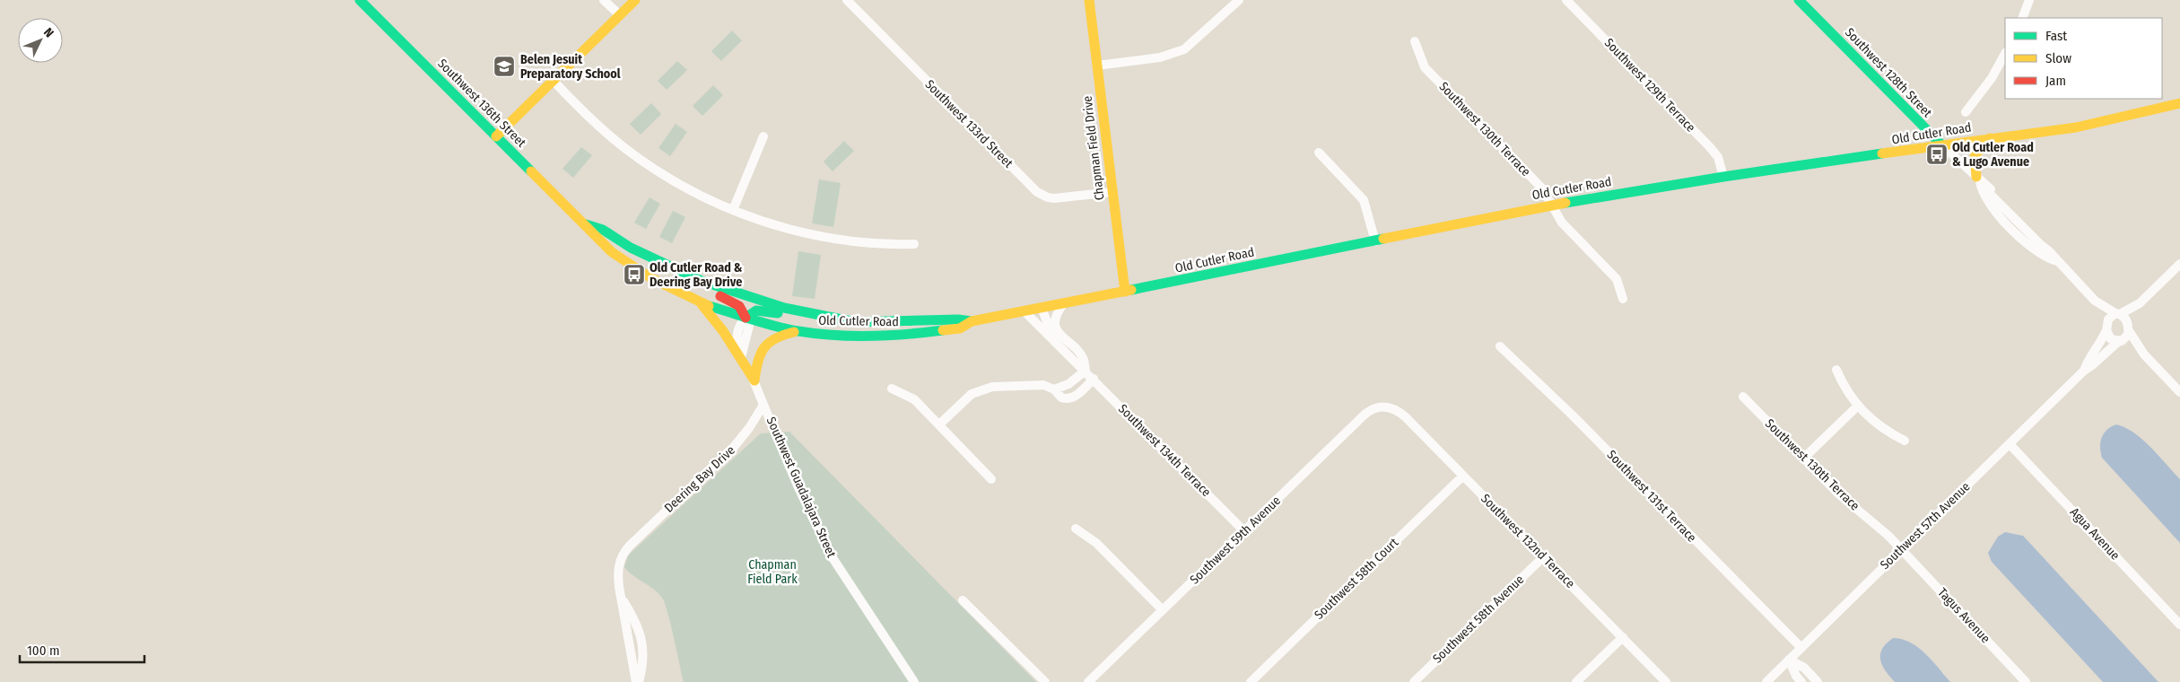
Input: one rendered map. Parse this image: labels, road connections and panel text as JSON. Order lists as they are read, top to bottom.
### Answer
{
  "streets": {
    "main road": [
      "Southwest 128th Street",
      "Southwest 136th Street",
      "Old Cutler Road",
      "Chapman Field Drive"
    ],
    "street": [
      "Southwest 129th Terrace",
      "Southwest 133rd Street",
      "Southwest 130th Terrace",
      "Southwest 134th Terrace",
      "Deering Bay Drive",
      "Southwest Guadalajara Street",
      "Southwest 131st Terrace",
      "Southwest 57th Avenue",
      "Agua Avenue",
      "Southwest 59th Avenue",
      "Southwest 132nd Terrace",
      "Southwest 58th Court",
      "Tagus Avenue",
      "Southwest 58th Avenue"
    ]
  },
  "crossings": [
    ["Southwest 128th Street", "Old Cutler Road"],
    ["Southwest 128th Street", "Southwest 57th Avenue"],
    ["Southwest 129th Terrace", "Old Cutler Road"],
    ["Southwest 136th Street", "Old Cutler Road"],
    ["Southwest 133rd Street", "Chapman Field Drive"],
    ["Southwest 130th Terrace", "Old Cutler Road"],
    ["Southwest 130th Terrace", "Southwest 57th Avenue"],
    ["Southwest 130th Terrace", "Tagus Avenue"],
    ["Old Cutler Road", "Chapman Field Drive"],
    ["Old Cutler Road", "Southwest 134th Terrace"],
    ["Southwest 134th Terrace", "Southwest 59th Avenue"],
    ["Deering Bay Drive", "Southwest Guadalajara Street"],
    ["Southwest 131st Terrace", "Southwest 57th Avenue"],
    ["Southwest 57th Avenue", "Agua Avenue"],
    ["Southwest 57th Avenue", "Tagus Avenue"],
    ["Southwest 59th Avenue", "Southwest 132nd Terrace"],
    ["Southwest 132nd Terrace", "Southwest 58th Court"],
    ["Southwest 132nd Terrace", "Southwest 58th Avenue"]
  ],
  "parks": ["Chapman Field Park"],
  "places": {
    "school or university": ["Belen Jesuit Preparatory School"],
    "bus stop": ["Old Cutler Road & Lugo Avenue", "Old Cutler Road & Deering Bay Drive"]
  },
  "legend": ["Fast", "Slow", "Jam"],
  "scale_bar": "100 m",
  "north": "top right"
}
